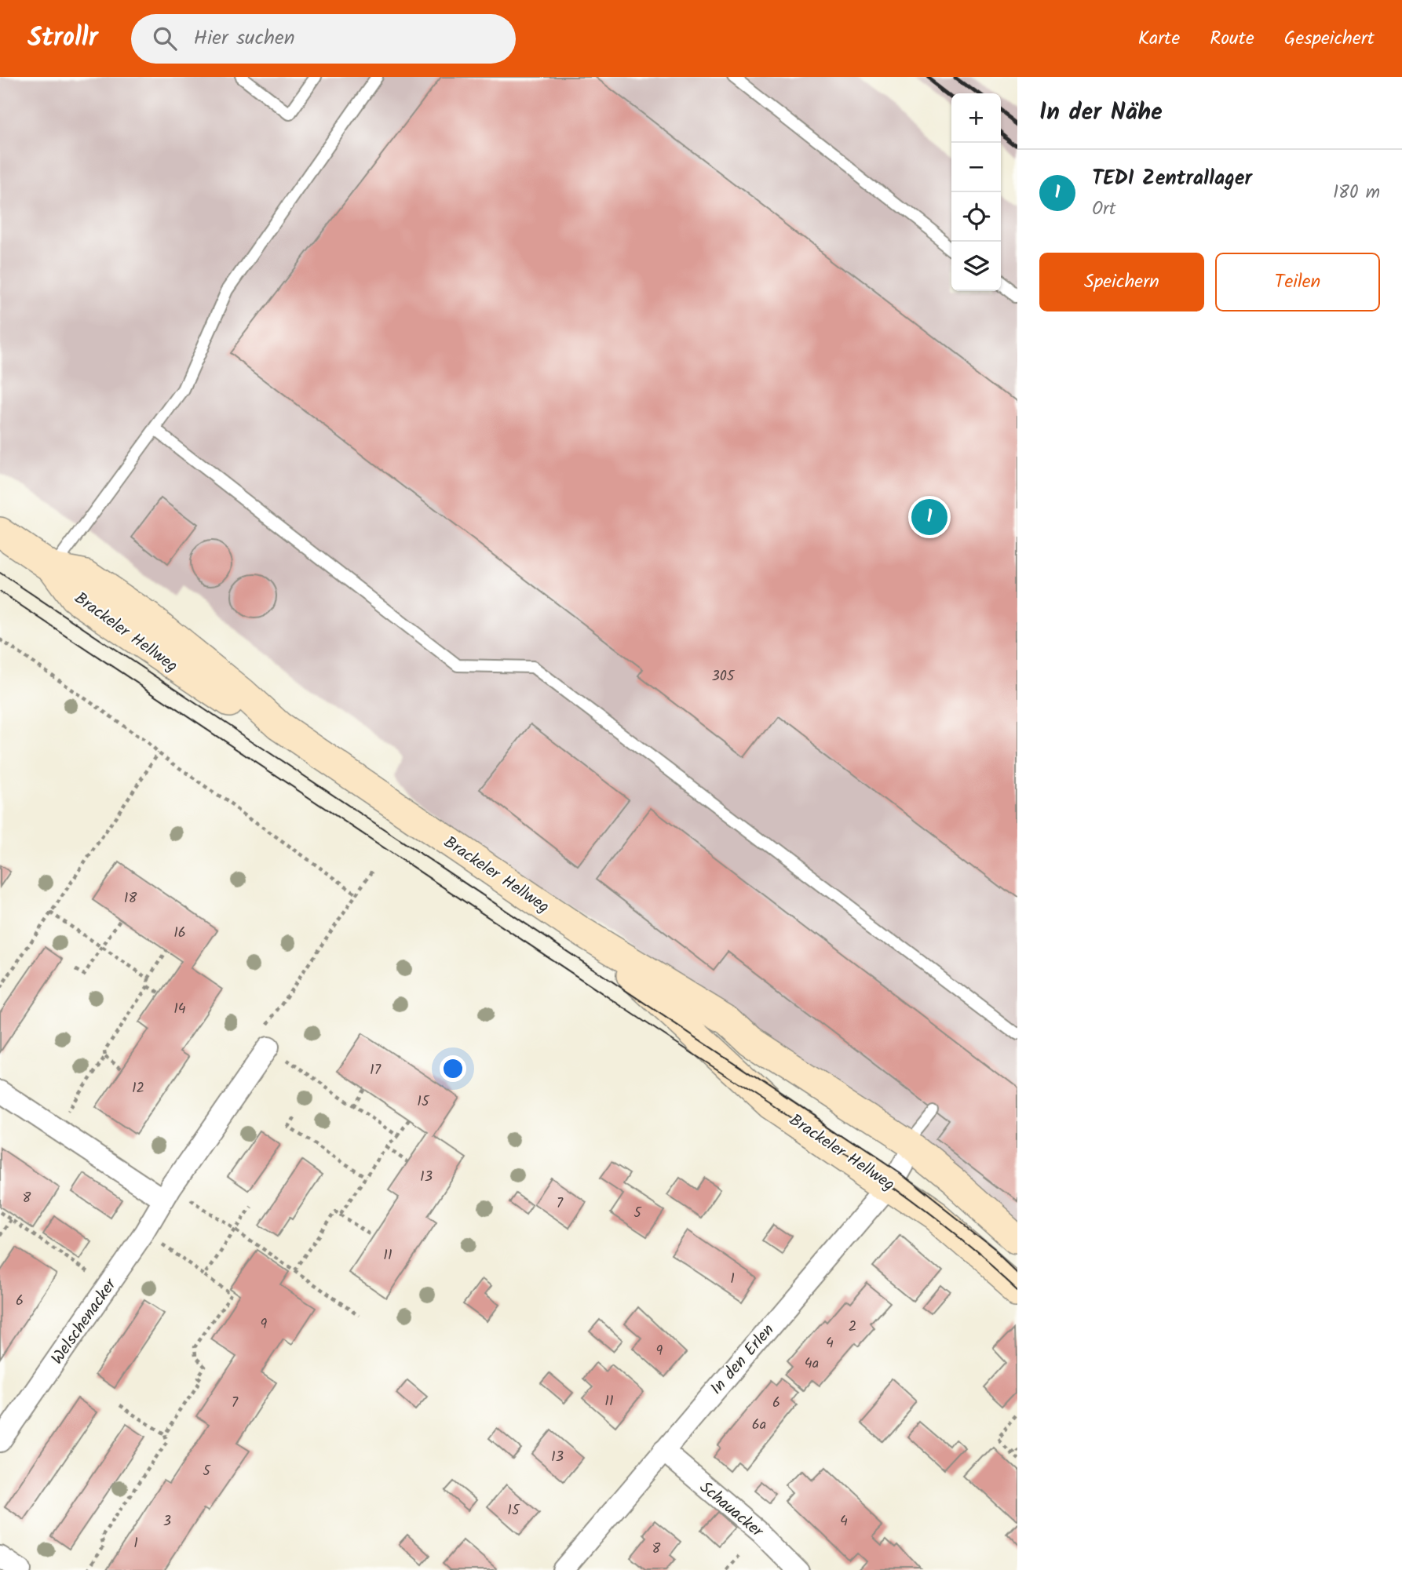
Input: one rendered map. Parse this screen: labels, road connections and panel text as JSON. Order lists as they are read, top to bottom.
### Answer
{
  "streets": {
    "main road": ["Brackeler Hellweg"],
    "street": ["Welschenacker", "In den Erlen", "Schauacker"]
  },
  "crossings": [
    ["Brackeler Hellweg", "In den Erlen"],
    ["In den Erlen", "Schauacker"]
  ],
  "house_numbers": [
    "305",
    "18",
    "16",
    "14",
    "17",
    "12",
    "15",
    "13",
    "8",
    "7",
    "5",
    "11",
    "1",
    "6",
    "9",
    "2",
    "4",
    "9",
    "4a",
    "11",
    "7",
    "6",
    "6a",
    "13",
    "5",
    "15",
    "3",
    "4",
    "1",
    "8"
  ],
  "page": {
    "header": "Strollr",
    "search": "Hier suchen",
    "nav": ["Karte", "Route", "Gespeichert"],
    "heading": "In der Nähe",
    "map_buttons": ["+", "−"],
    "list": [
      {
        "mark": "1",
        "name": "TEDI Zentrallager",
        "note": "Ort",
        "value": "180 m"
      }
    ],
    "buttons": ["Speichern", "Teilen"],
    "pins": "1"
  }
}
